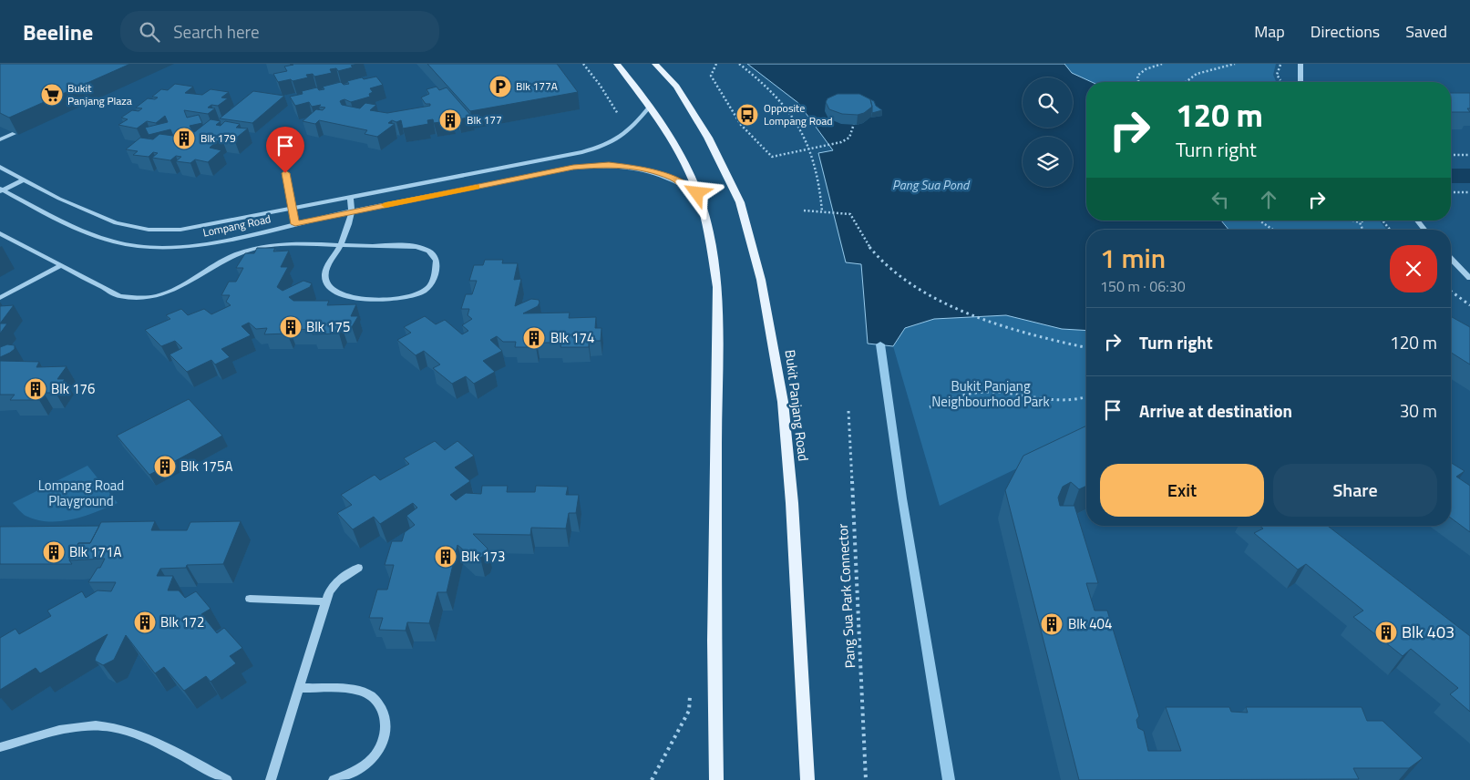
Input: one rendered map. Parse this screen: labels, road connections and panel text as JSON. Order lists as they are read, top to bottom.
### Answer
{
  "streets": {
    "main road": ["Bukit Panjang Road"],
    "street": ["Lompang Road"],
    "path": ["Pang Sua Park Connector"]
  },
  "water": ["Pang Sua Pond"],
  "parks": ["Bukit Panjang Neighbourhood Park", "Lompang Road Playground"],
  "places": {
    "parking": ["Blk 177A"],
    "supermarket": ["Bukit Panjang Plaza"],
    "bus stop": ["Opposite Lompang Road"],
    "building": [
      "Blk 177",
      "Blk 179",
      "Blk 175",
      "Blk 174",
      "Blk 176",
      "Blk 175A",
      "Blk 171A",
      "Blk 173",
      "Blk 172",
      "Blk 404",
      "Blk 403"
    ]
  },
  "page": {
    "header": "Beeline",
    "search": "Search here",
    "nav": ["Map", "Directions", "Saved"],
    "turn": ["120 m", "Turn right"],
    "heading": ["1 min", "150 m · 06:30"],
    "list": [
      {
        "name": "Turn right",
        "value": "120 m"
      },
      {
        "name": "Arrive at destination",
        "value": "30 m"
      }
    ],
    "buttons": ["Exit", "Share"]
  }
}
